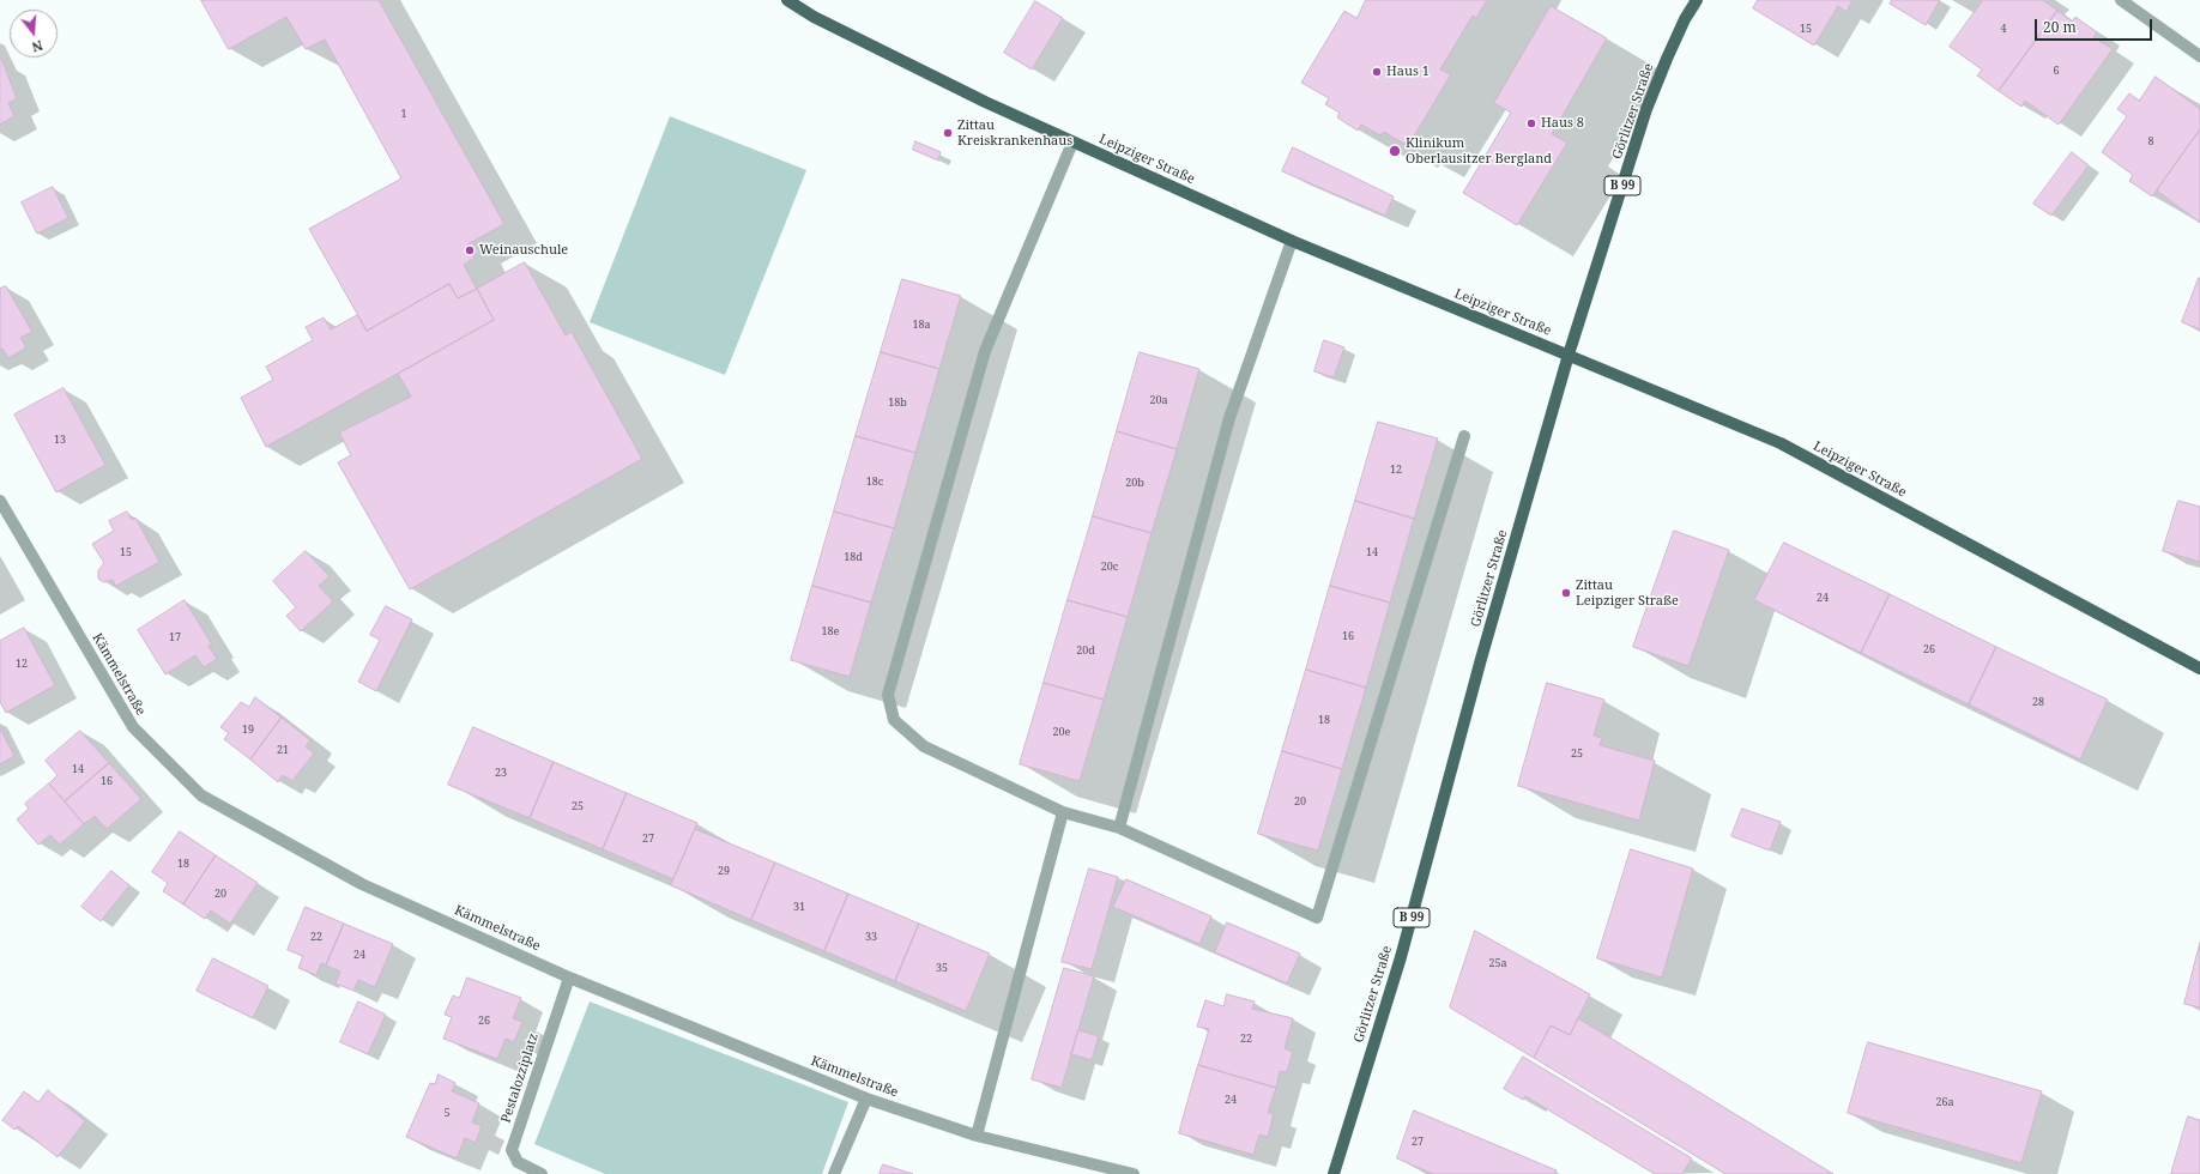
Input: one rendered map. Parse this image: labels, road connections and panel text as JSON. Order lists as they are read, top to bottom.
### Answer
{
  "streets": {
    "main road": ["Görlitzer Straße", "Leipziger Straße", "B 99"],
    "street": ["Kämmelstraße", "Pestalozziplatz"]
  },
  "crossings": [
    ["Görlitzer Straße", "Leipziger Straße"],
    ["Kämmelstraße", "Pestalozziplatz"]
  ],
  "places": [
    "Haus 1",
    "Haus 8",
    "Zittau Kreiskrankenhaus",
    "Klinikum Oberlausitzer Bergland",
    "Weinauschule",
    "Zittau Leipziger Straße"
  ],
  "house_numbers": [
    "15",
    "4",
    "6",
    "1",
    "8",
    "18a",
    "20a",
    "18b",
    "13",
    "12",
    "18c",
    "20b",
    "15",
    "14",
    "18d",
    "20c",
    "24",
    "18e",
    "16",
    "17",
    "26",
    "20d",
    "12",
    "28",
    "18",
    "19",
    "20e",
    "21",
    "25",
    "14",
    "23",
    "16",
    "20",
    "25",
    "27",
    "18",
    "29",
    "20",
    "31",
    "22",
    "33",
    "24",
    "25a",
    "35",
    "26",
    "22",
    "24",
    "26a",
    "5",
    "27"
  ],
  "scale_bar": "20 m",
  "north": "bottom"
}
